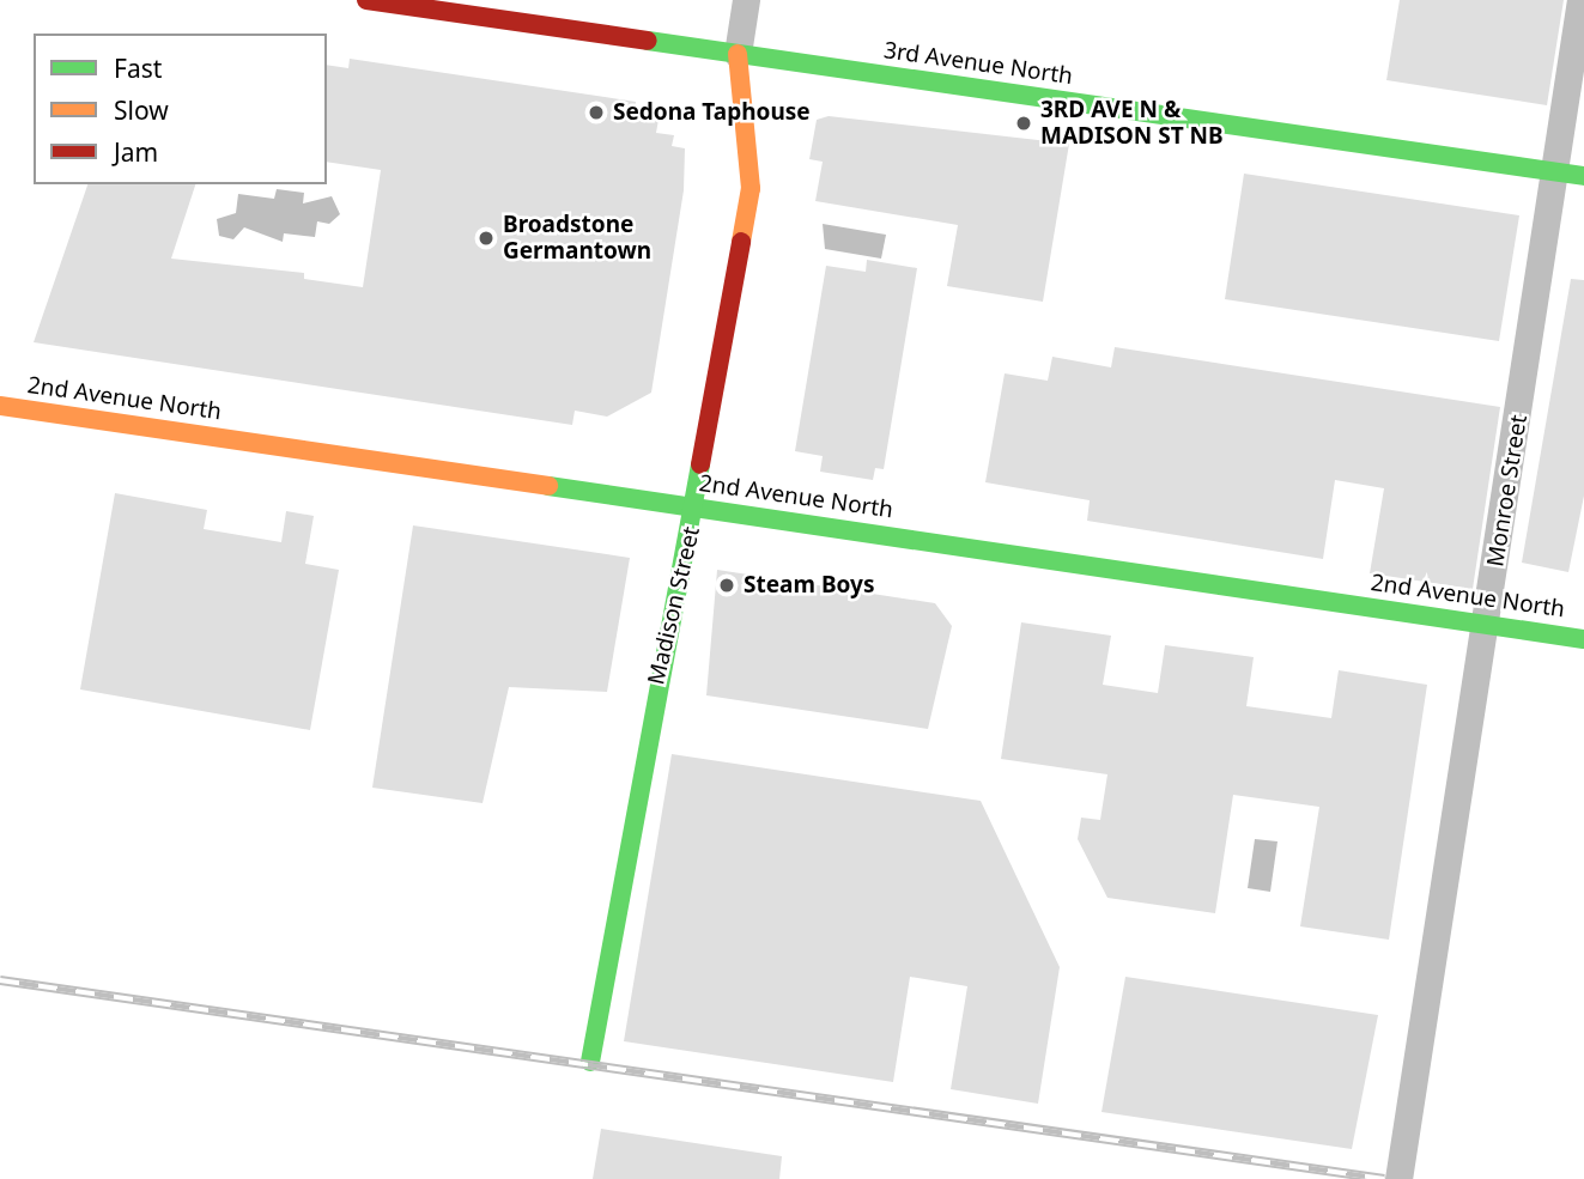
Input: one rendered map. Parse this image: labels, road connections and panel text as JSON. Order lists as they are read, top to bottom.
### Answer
{
  "streets": {
    "street": [
      "3rd Avenue North",
      "2nd Avenue North",
      "Monroe Street",
      "Madison Street"
    ]
  },
  "crossings": [
    ["3rd Avenue North", "Monroe Street"],
    ["3rd Avenue North", "Madison Street"],
    ["2nd Avenue North", "Monroe Street"],
    ["2nd Avenue North", "Madison Street"]
  ],
  "places": [
    "Sedona Taphouse",
    "3RD AVE N & MADISON ST NB",
    "Broadstone Germantown",
    "Steam Boys"
  ],
  "legend": ["Fast", "Slow", "Jam"]
}
